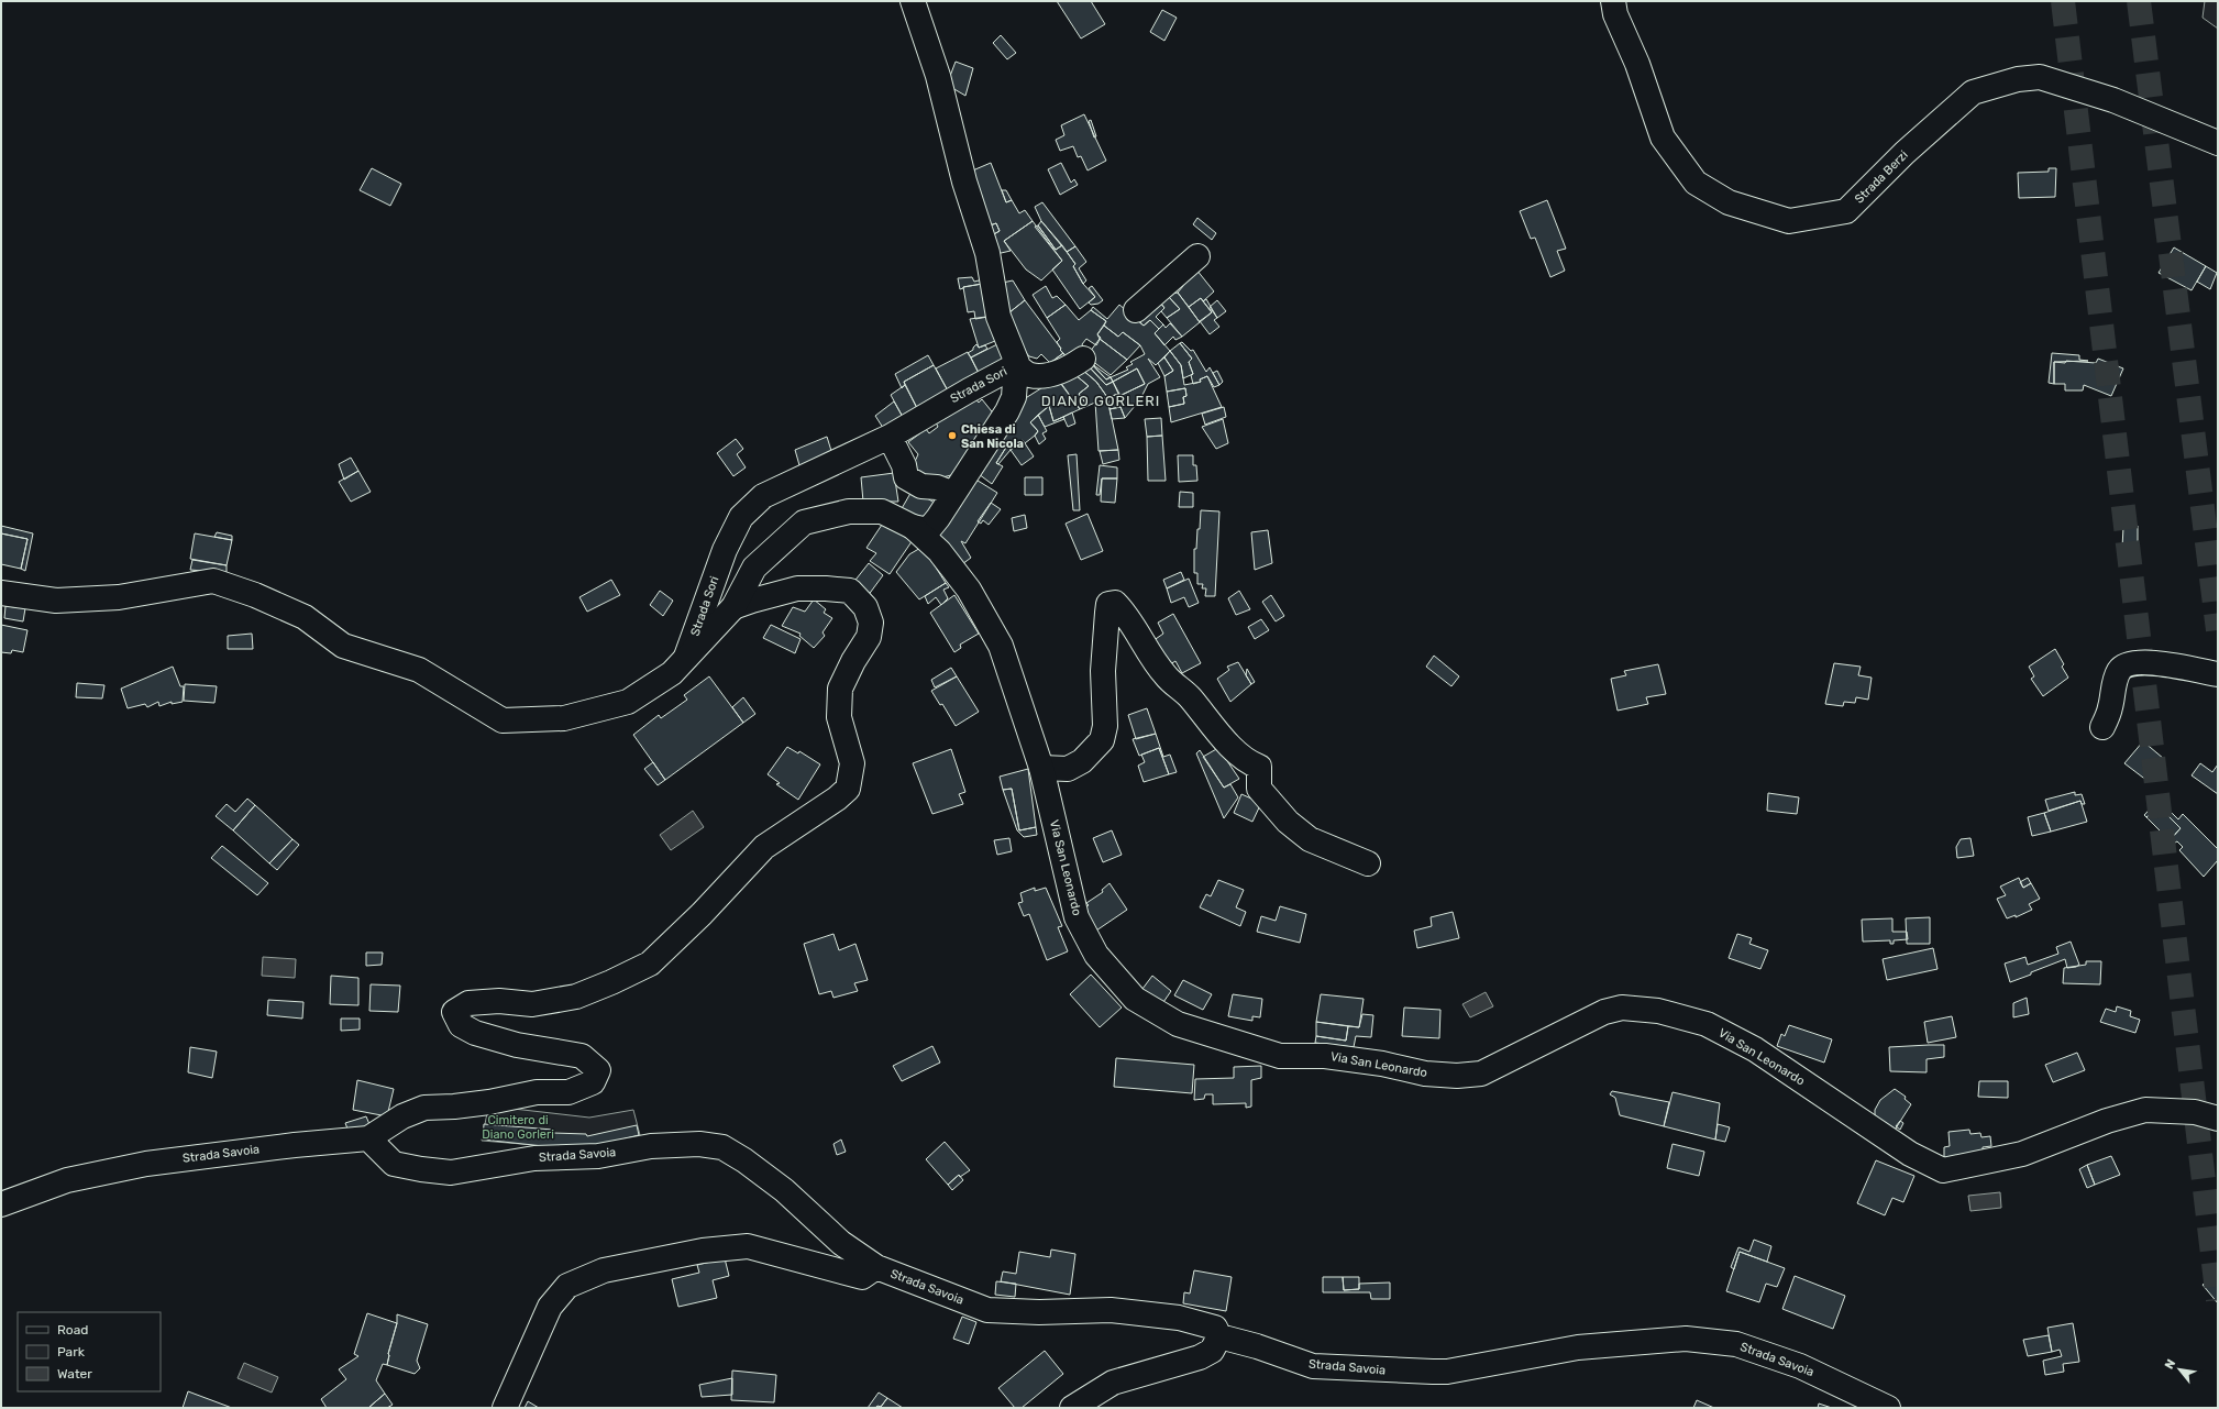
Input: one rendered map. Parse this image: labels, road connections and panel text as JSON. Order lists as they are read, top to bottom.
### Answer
{
  "streets": {
    "street": [
      "Strada Berzi",
      "Strada Sori",
      "Via San Leonardo",
      "Strada Savoia"
    ]
  },
  "districts": ["DIANO GORLERI"],
  "parks": ["Cimitero di Diano Gorleri"],
  "places": ["Chiesa di San Nicola"],
  "legend": ["Road", "Park", "Water"],
  "north": "top left"
}
